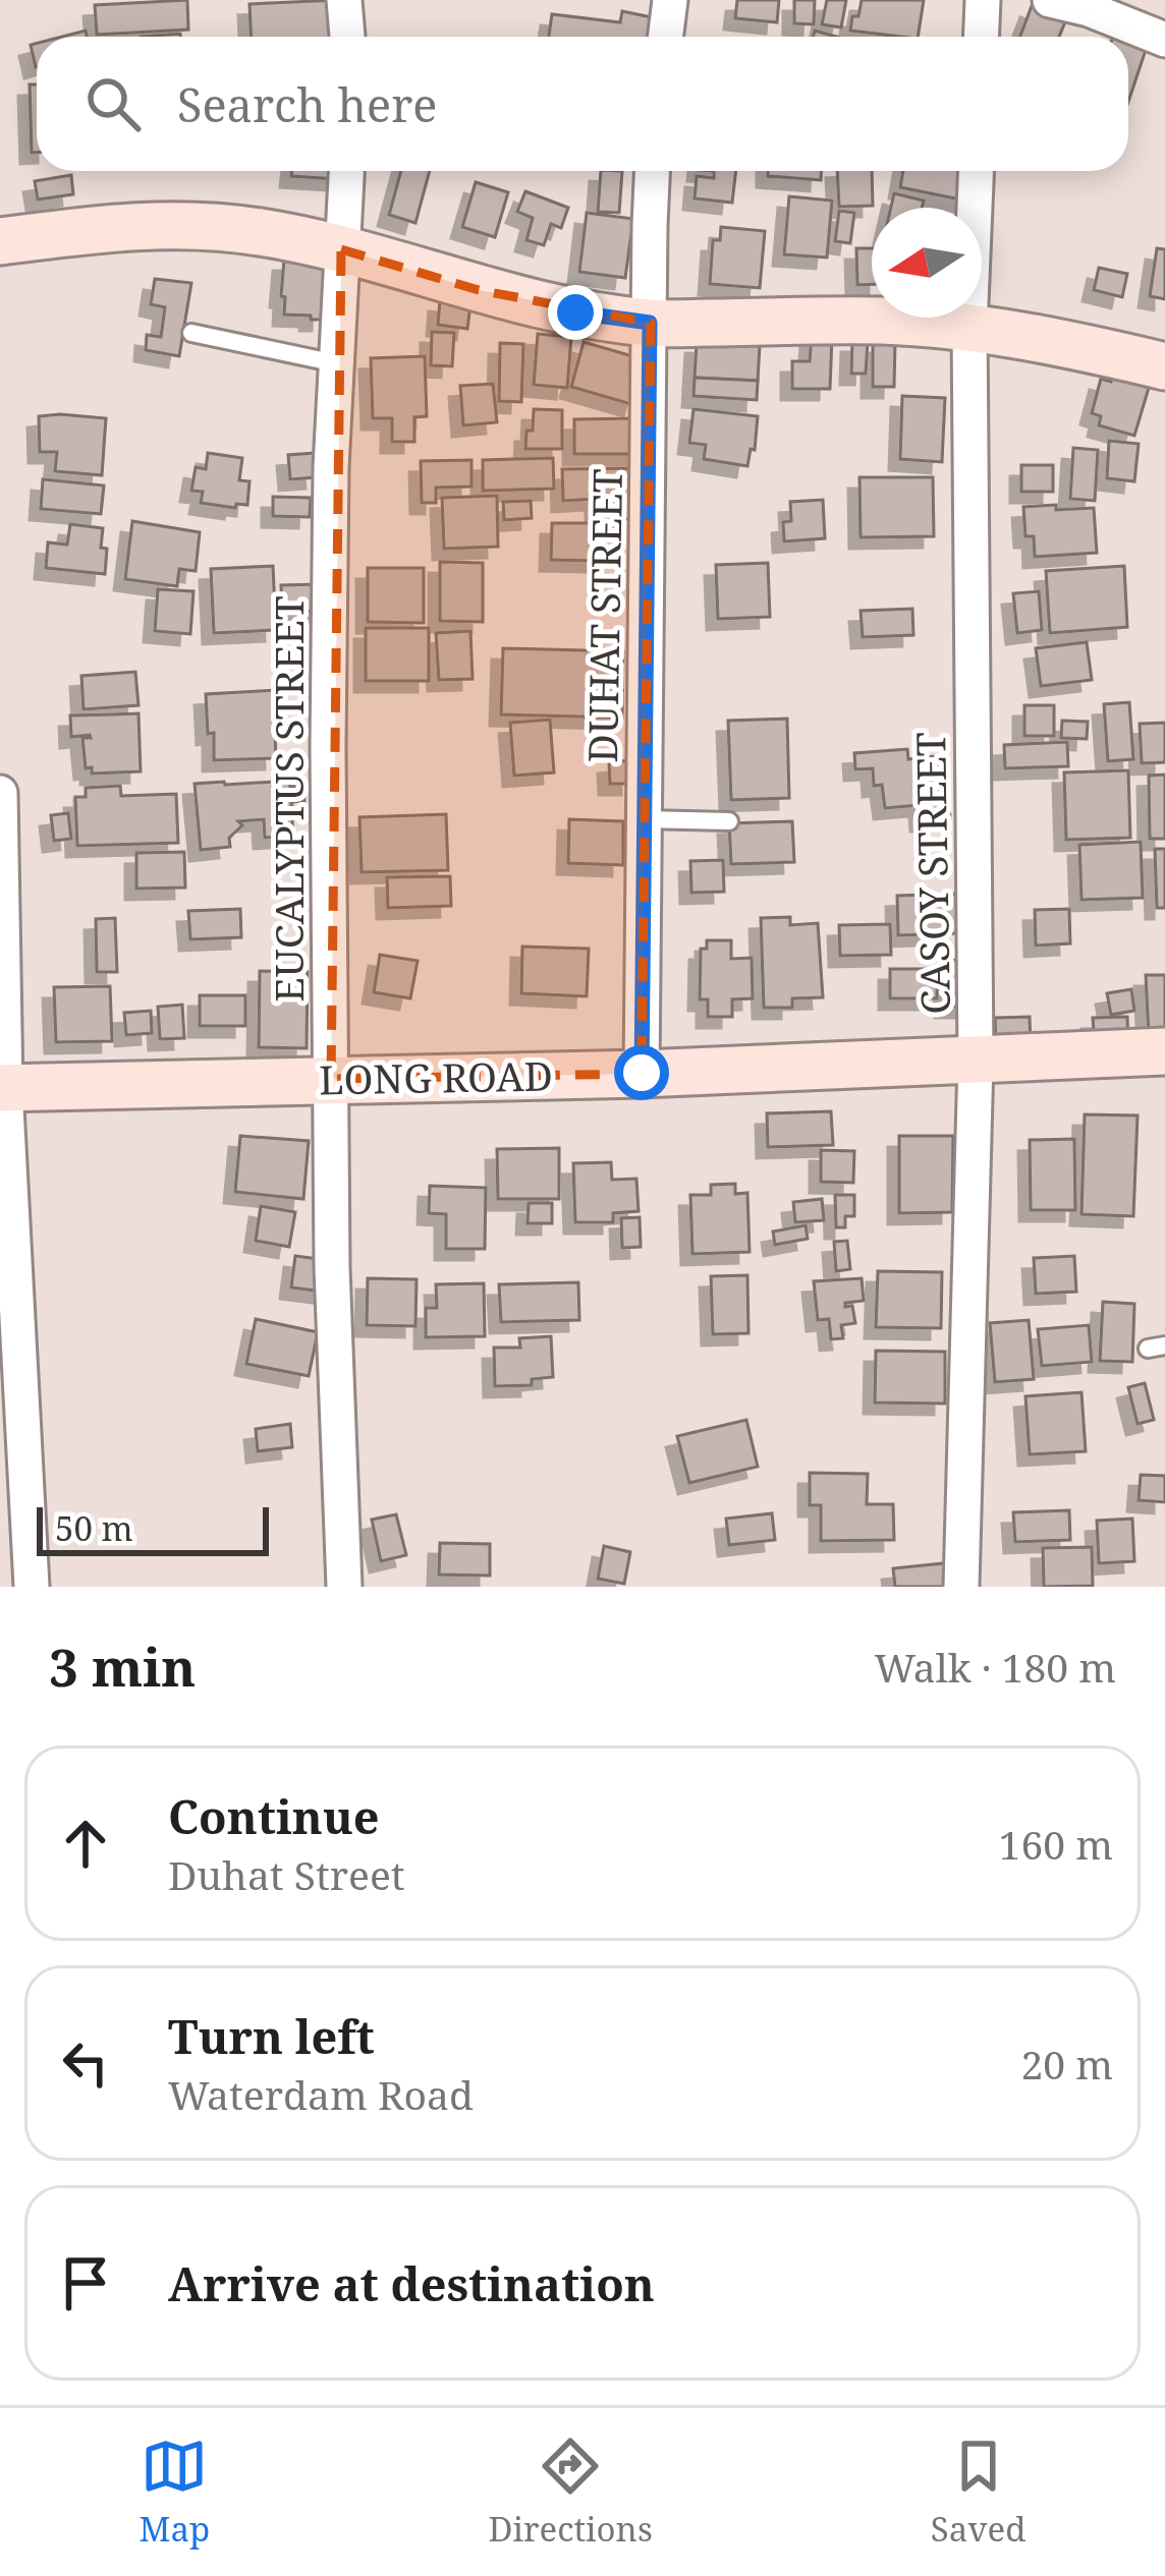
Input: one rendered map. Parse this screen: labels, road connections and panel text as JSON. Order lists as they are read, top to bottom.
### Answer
{
  "streets": {
    "street": [
      "DUHAT STREET",
      "EUCALYPTUS STREET",
      "CASOY STREET",
      "LONG ROAD"
    ]
  },
  "crossings": [
    ["DUHAT STREET", "LONG ROAD"],
    ["EUCALYPTUS STREET", "LONG ROAD"],
    ["CASOY STREET", "LONG ROAD"]
  ],
  "scale_bar": "50 m",
  "north": "left",
  "page": {
    "search": "Search here",
    "scale": "50 m",
    "heading": ["3 min", "Walk · 180 m"],
    "list": [
      ["Continue", "Duhat Street", "160 m"],
      ["Turn left", "Waterdam Road", "20 m"],
      "Arrive at destination"
    ],
    "nav": ["Map", "Directions", "Saved"]
  }
}
